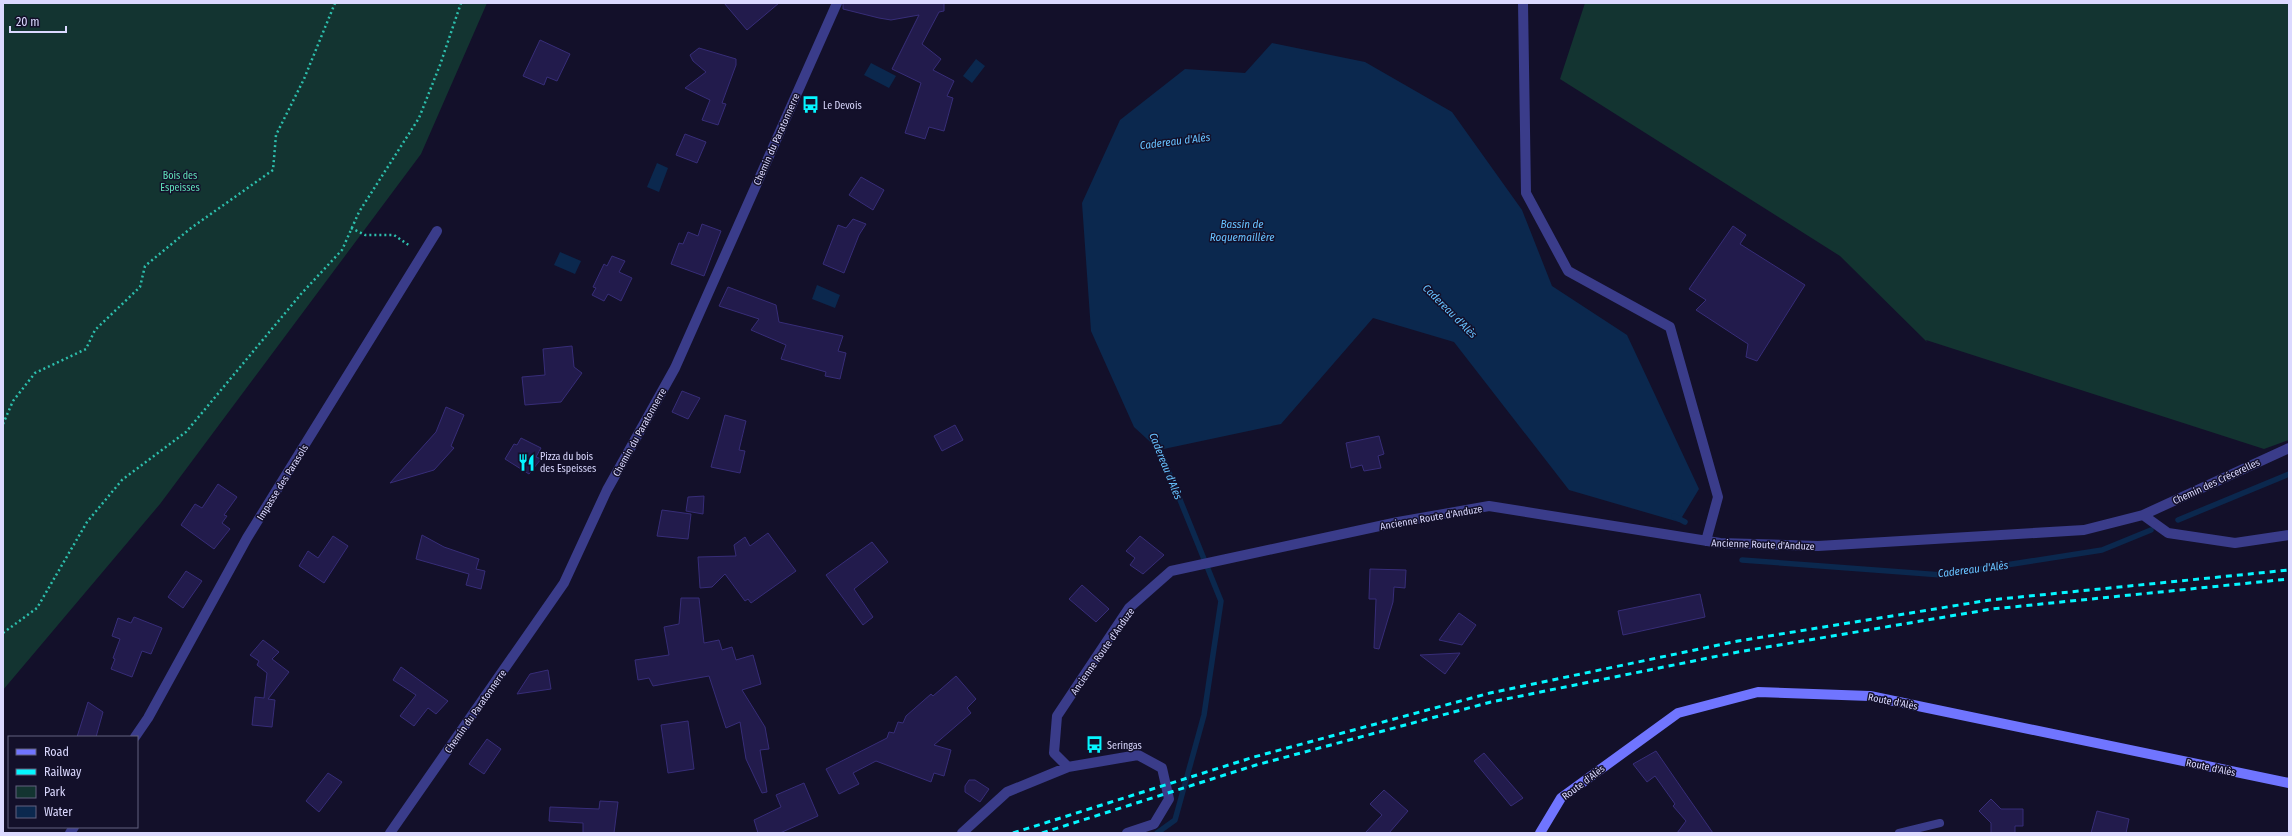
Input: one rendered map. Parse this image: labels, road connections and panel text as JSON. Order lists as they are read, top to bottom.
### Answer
{
  "streets": {
    "main road": ["Route d'Alès"],
    "street": [
      "Chemin du Paratonnerre",
      "Chemin des Crécerelles",
      "Impasse des Parasols",
      "Ancienne Route d'Anduze"
    ]
  },
  "crossings": [
    ["Chemin des Crécerelles", "Ancienne Route d'Anduze"]
  ],
  "water": ["Cadereau d'Alès", "Bassin de Roquemaillère"],
  "parks": ["Bois des Espeisses"],
  "places": {
    "bus stop": ["Le Devois", "Seringas"],
    "restaurant": ["Pizza du bois des Espeisses"]
  },
  "legend": [
    "Road",
    "Railway",
    "Park",
    "Water"
  ],
  "scale_bar": "20 m"
}
